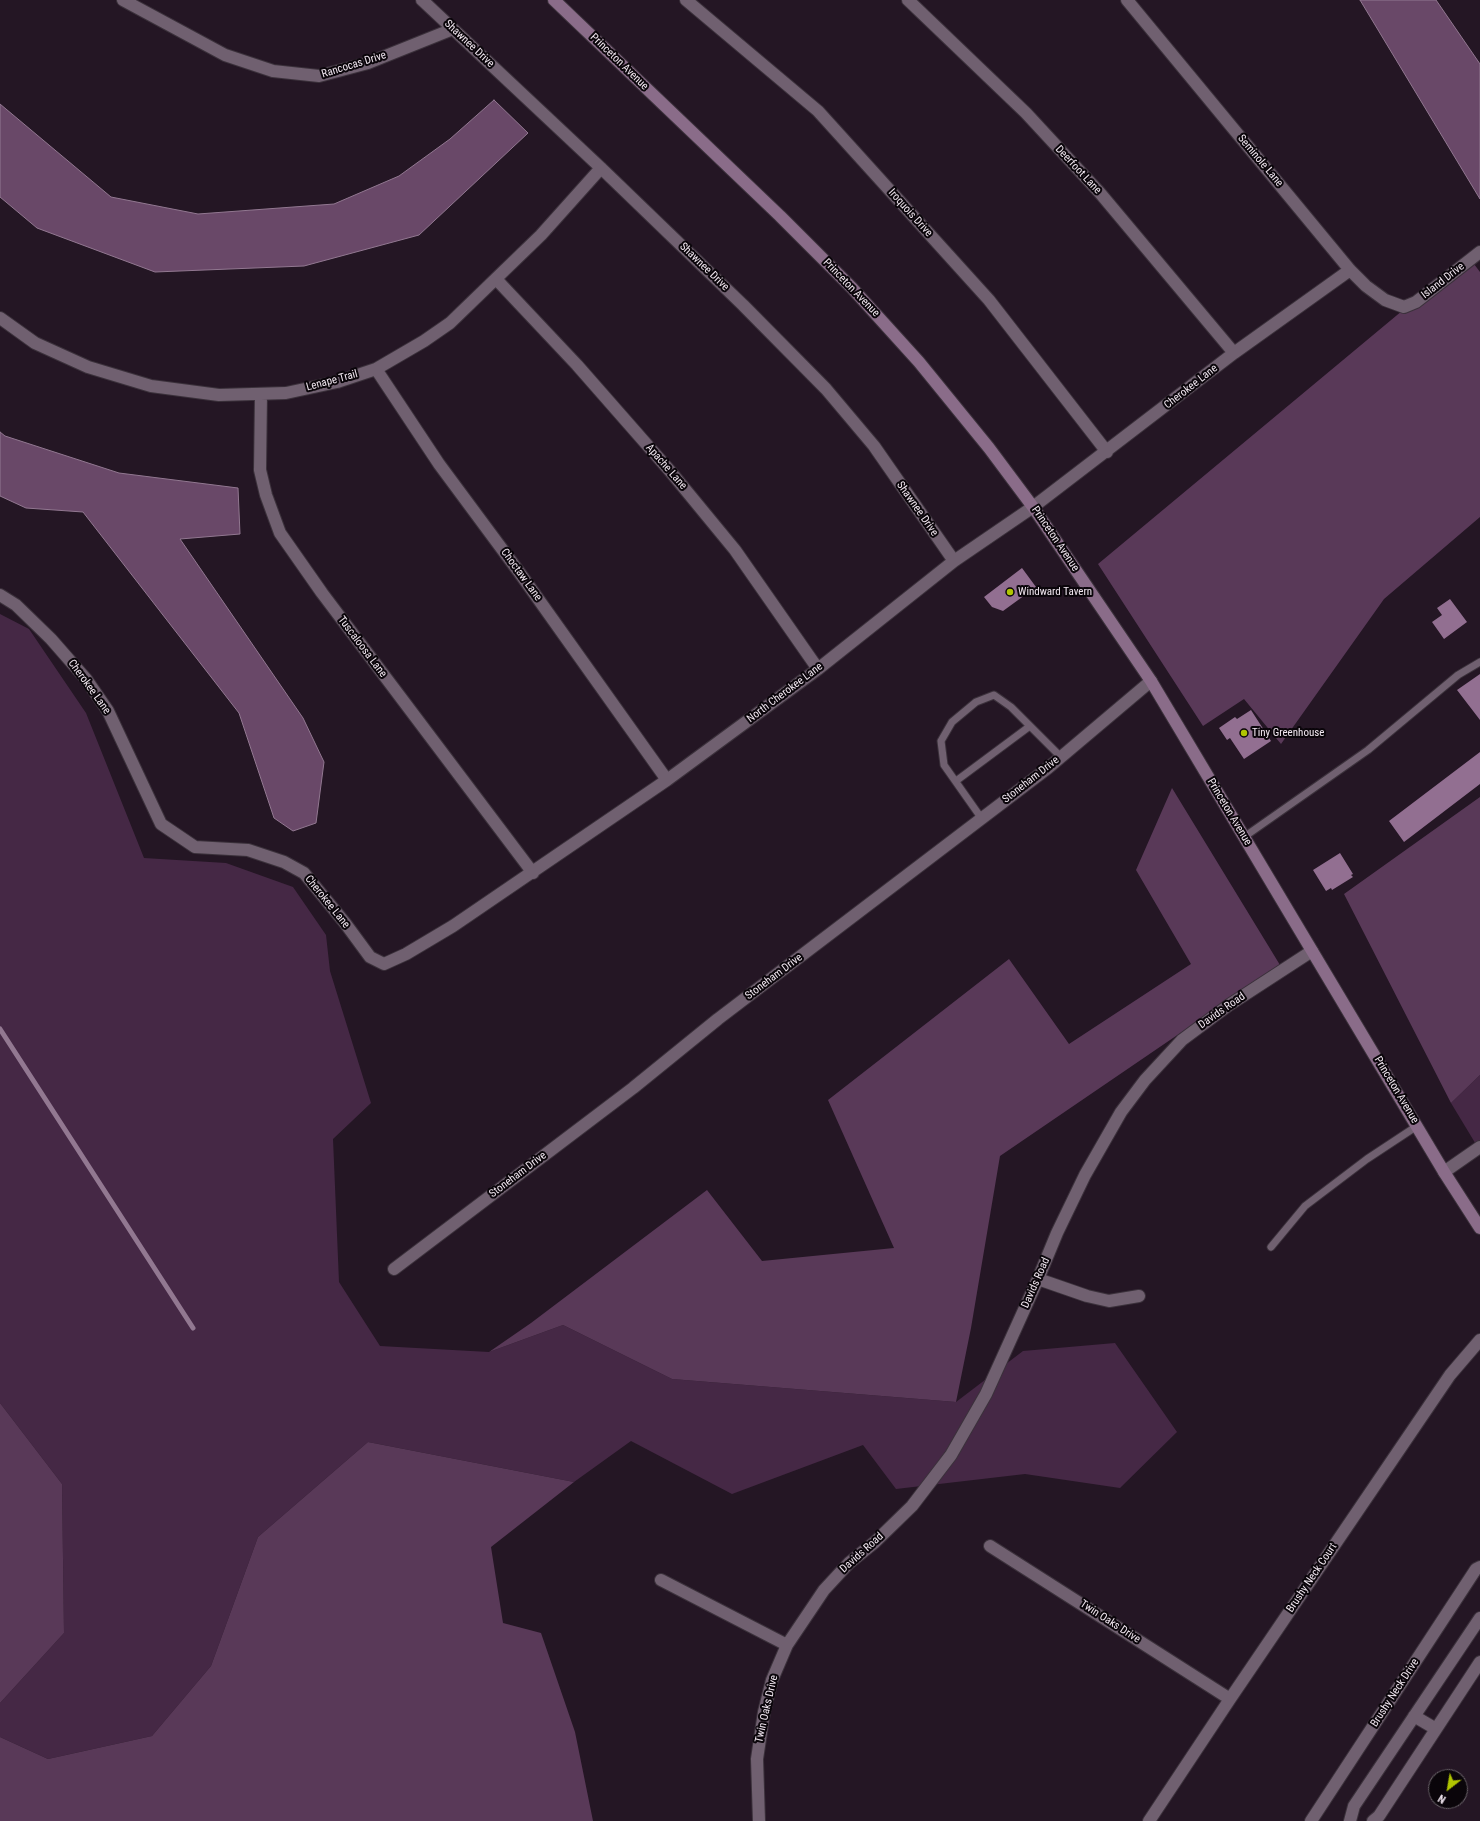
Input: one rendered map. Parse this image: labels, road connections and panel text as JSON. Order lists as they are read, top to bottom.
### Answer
{
  "streets": {
    "main road": ["Princeton Avenue"],
    "street": [
      "Shawnee Drive",
      "Rancocas Drive",
      "Seminole Lane",
      "Deerfoot Lane",
      "Iroquois Drive",
      "Island Drive",
      "Lenape Trail",
      "Cherokee Lane",
      "Apache Lane",
      "Choctaw Lane",
      "Tuscaloosa Lane",
      "North Cherokee Lane",
      "Stoneham Drive",
      "Davids Road",
      "Brushy Neck Court",
      "Twin Oaks Drive",
      "Brushy Neck Drive"
    ]
  },
  "crossings": [
    ["Shawnee Drive", "Rancocas Drive"],
    ["Shawnee Drive", "Lenape Trail"],
    ["Shawnee Drive", "North Cherokee Lane"],
    ["Princeton Avenue", "Cherokee Lane"],
    ["Princeton Avenue", "North Cherokee Lane"],
    ["Princeton Avenue", "Stoneham Drive"],
    ["Princeton Avenue", "Davids Road"],
    ["Seminole Lane", "Island Drive"],
    ["Seminole Lane", "Cherokee Lane"],
    ["Deerfoot Lane", "Cherokee Lane"],
    ["Iroquois Drive", "Cherokee Lane"],
    ["Lenape Trail", "Apache Lane"],
    ["Lenape Trail", "Choctaw Lane"],
    ["Lenape Trail", "Tuscaloosa Lane"],
    ["Cherokee Lane", "Tuscaloosa Lane"],
    ["Cherokee Lane", "North Cherokee Lane"],
    ["Apache Lane", "North Cherokee Lane"],
    ["Choctaw Lane", "North Cherokee Lane"],
    ["Tuscaloosa Lane", "North Cherokee Lane"],
    ["Davids Road", "Twin Oaks Drive"],
    ["Brushy Neck Court", "Twin Oaks Drive"]
  ],
  "places": ["Windward Tavern", "Tiny Greenhouse"],
  "north": "bottom left"
}
